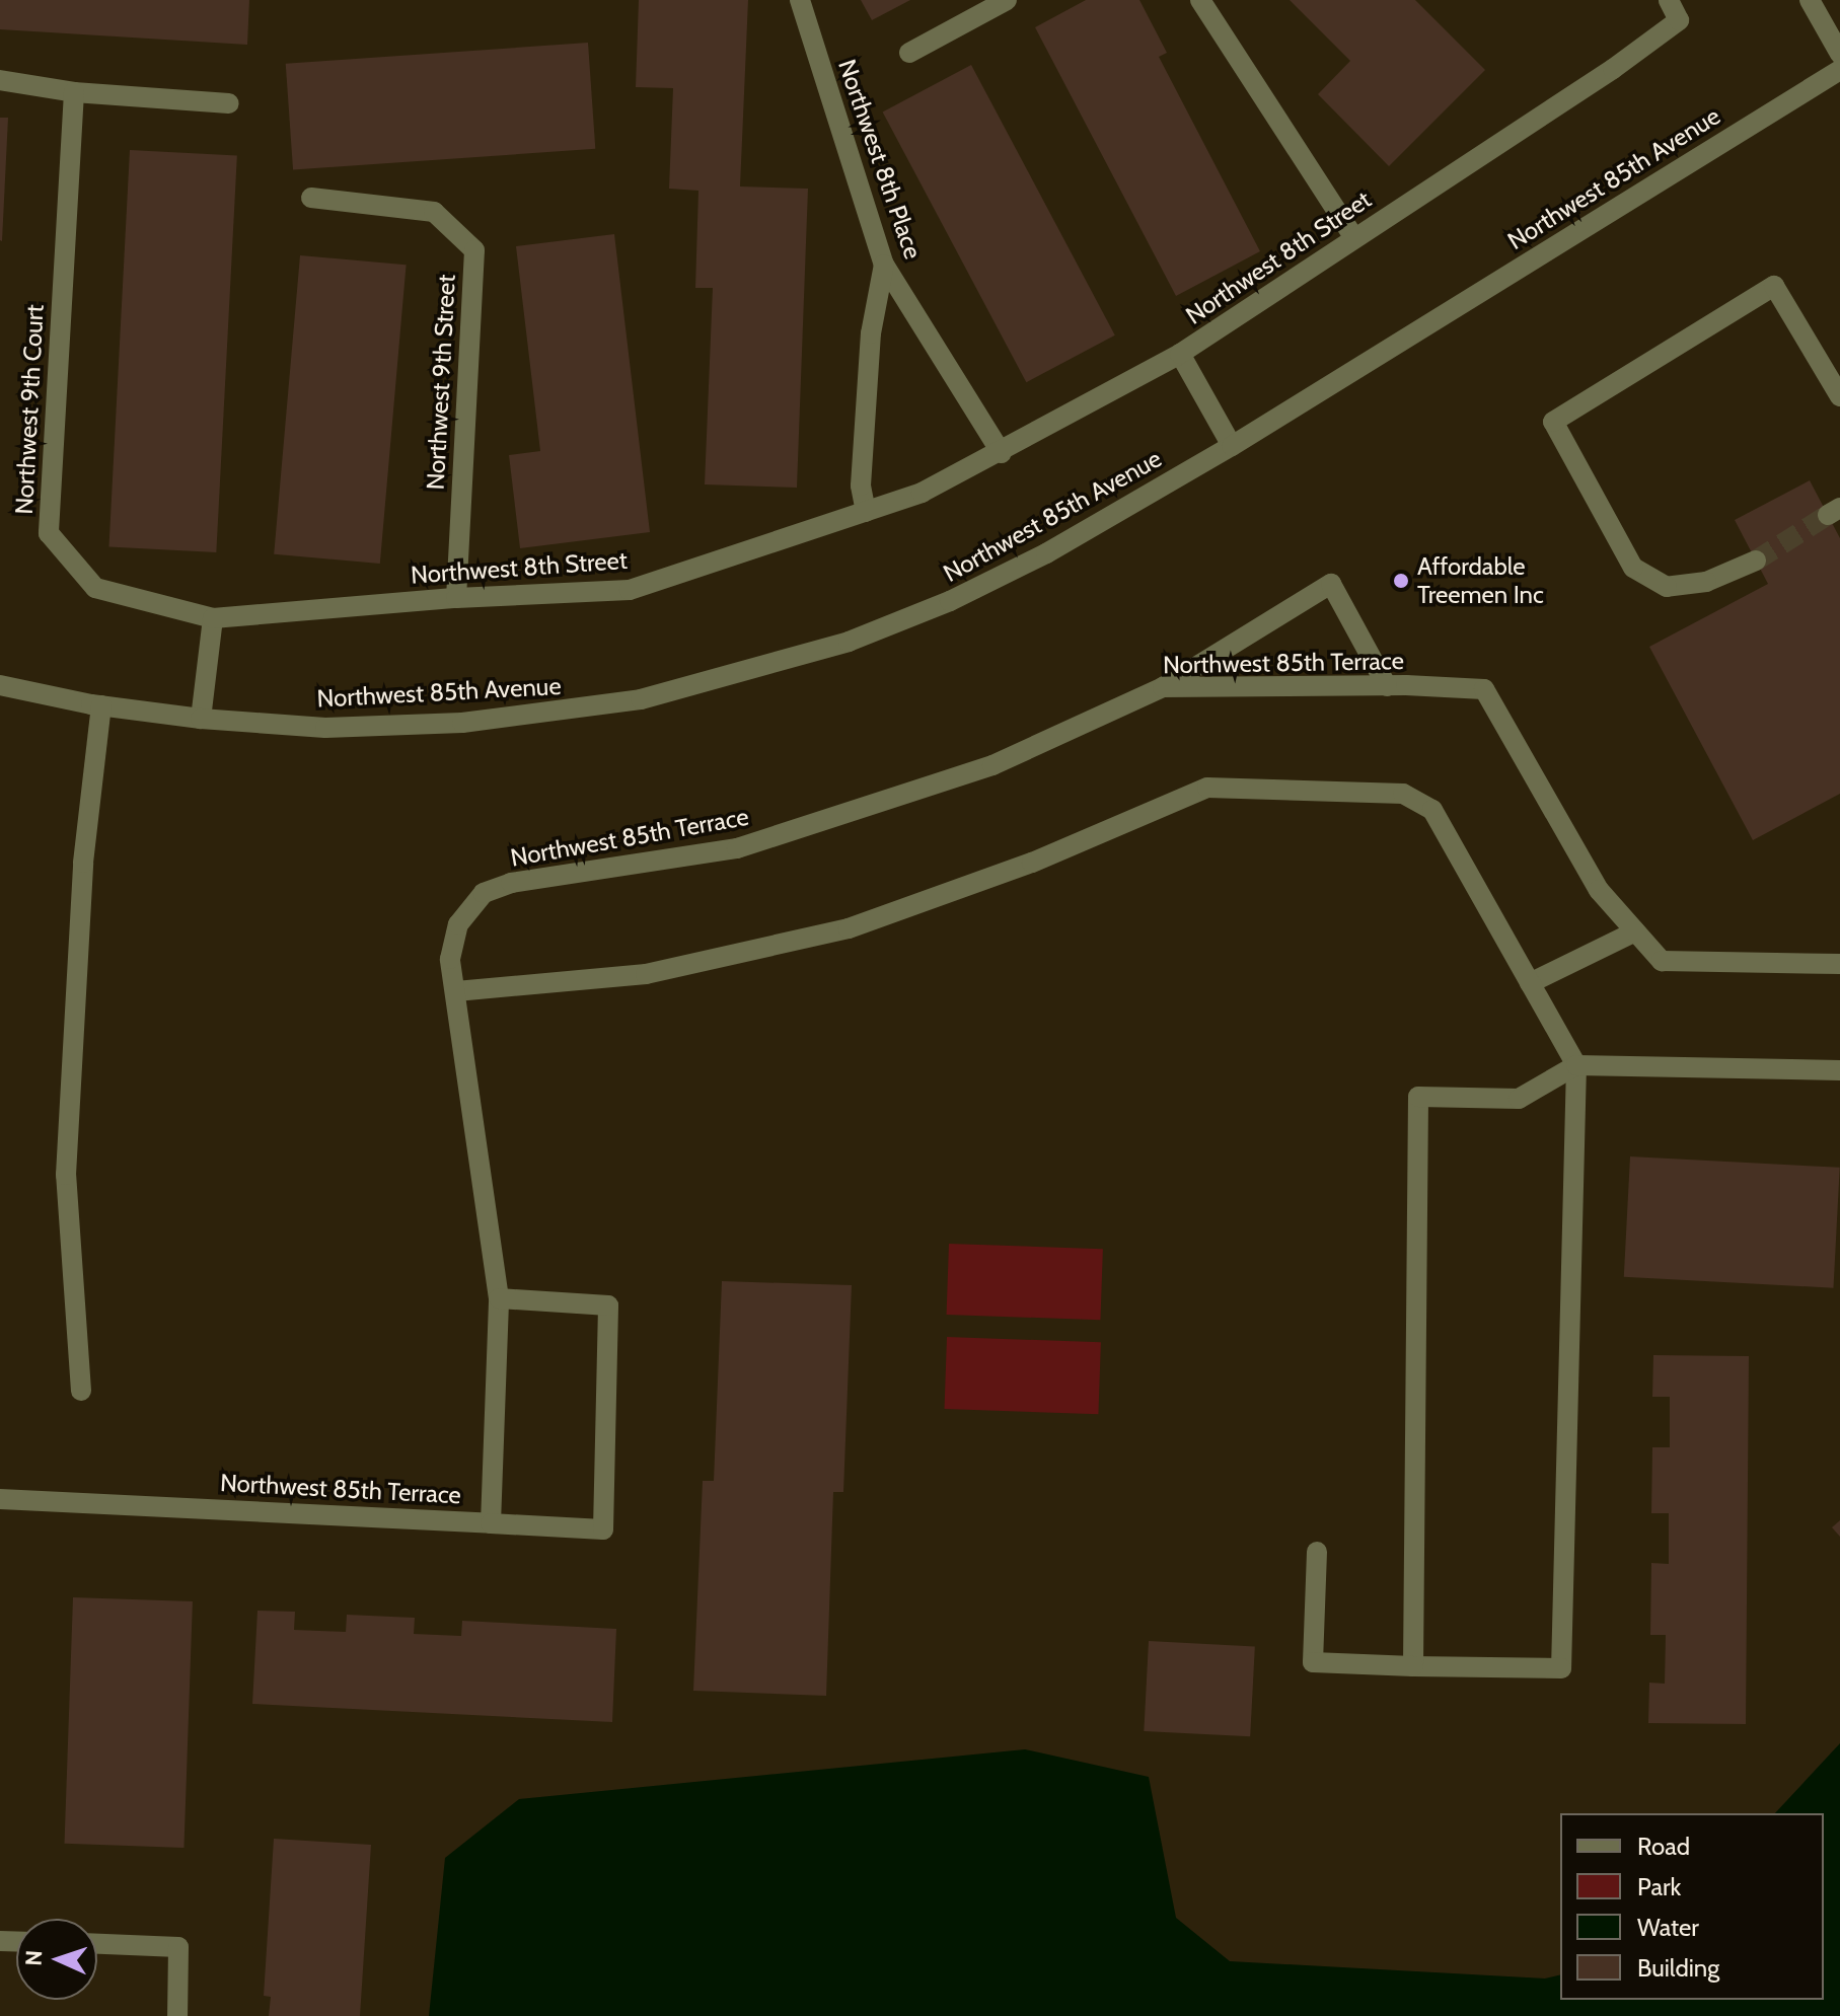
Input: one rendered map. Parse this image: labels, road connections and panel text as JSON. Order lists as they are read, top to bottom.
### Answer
{
  "streets": {
    "street": [
      "Northwest 8th Place",
      "Northwest 85th Avenue",
      "Northwest 8th Street",
      "Northwest 9th Street",
      "Northwest 9th Court",
      "Northwest 85th Terrace"
    ]
  },
  "crossings": [
    ["Northwest 8th Place", "Northwest 8th Street"],
    ["Northwest 8th Street", "Northwest 9th Street"],
    ["Northwest 8th Street", "Northwest 9th Court"]
  ],
  "places": ["Affordable Treemen Inc"],
  "legend": [
    "Road",
    "Park",
    "Water",
    "Building"
  ],
  "north": "left"
}
